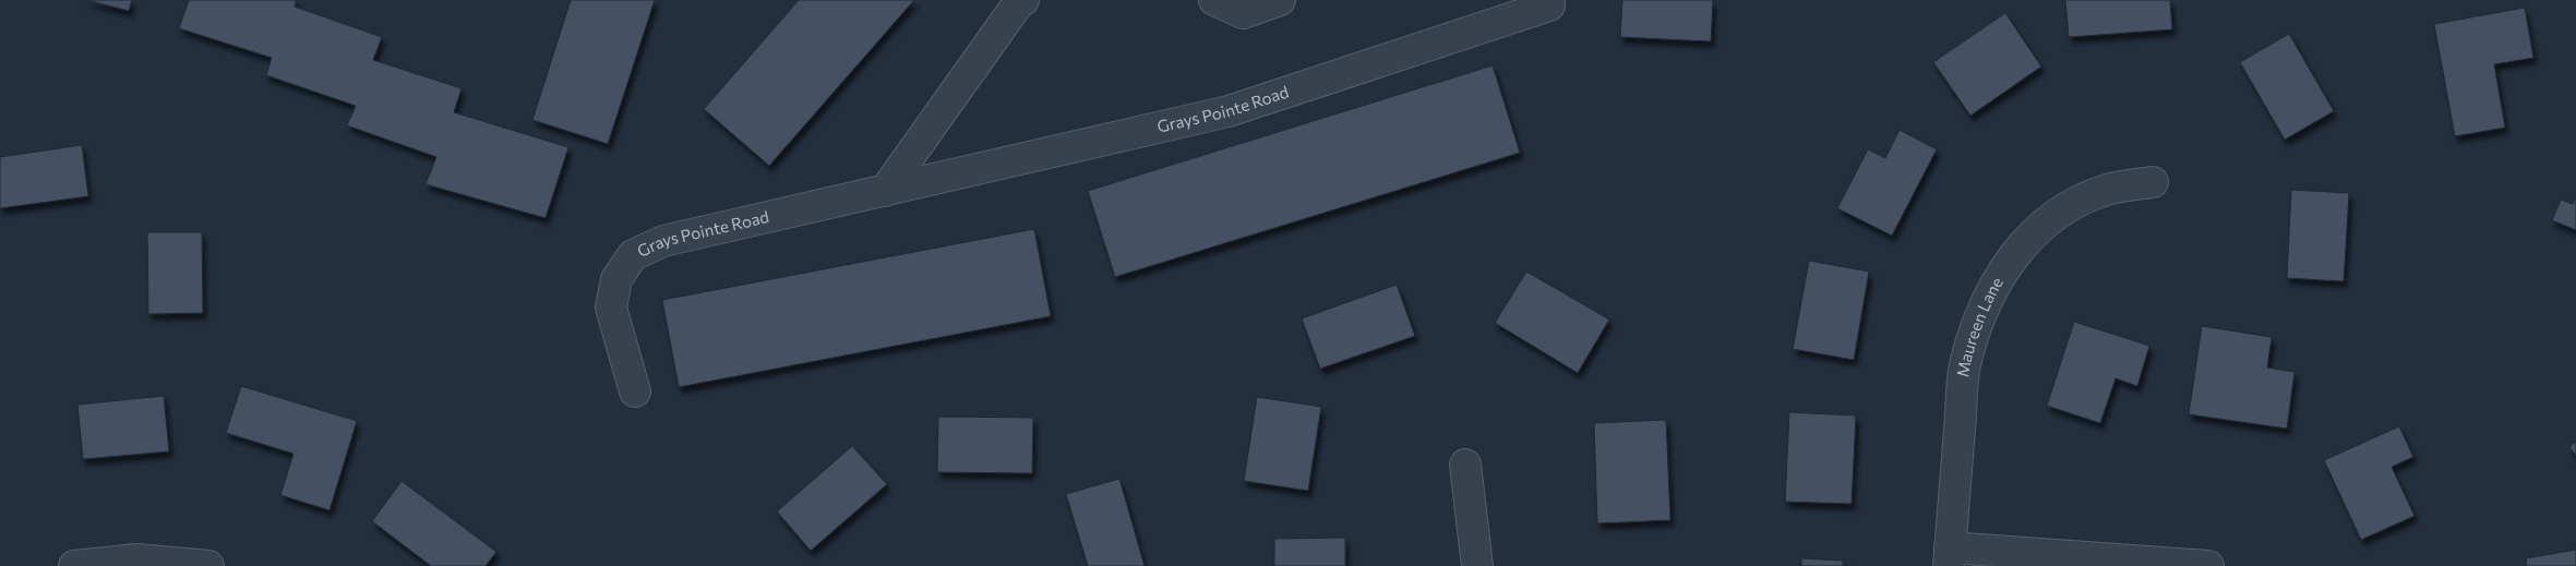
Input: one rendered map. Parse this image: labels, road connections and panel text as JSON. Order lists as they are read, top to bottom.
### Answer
{
  "streets": {
    "street": ["Grays Pointe Road", "Maureen Lane"]
  }
}
